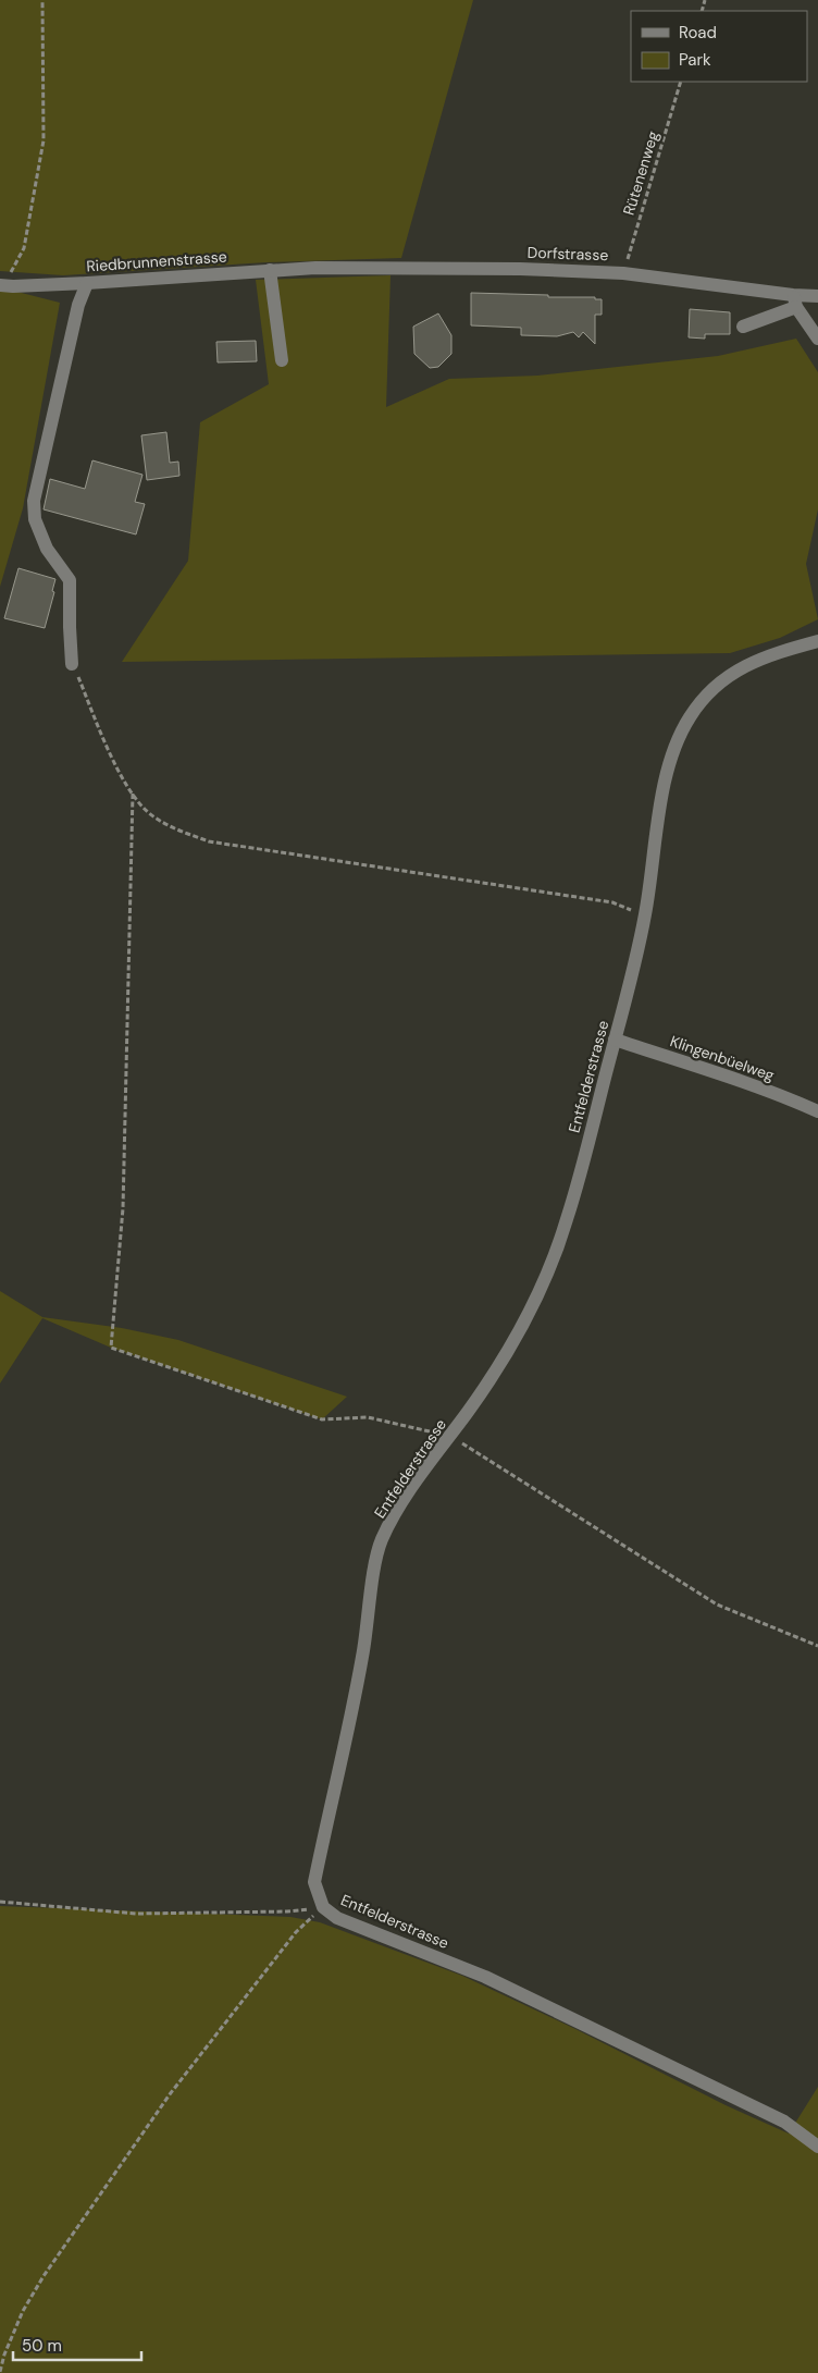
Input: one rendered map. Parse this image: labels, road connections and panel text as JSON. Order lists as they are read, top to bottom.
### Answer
{
  "streets": {
    "street": [
      "Dorfstrasse",
      "Riedbrunnenstrasse",
      "Klingenbüelweg",
      "Entfelderstrasse"
    ],
    "path": ["Rütenenweg"]
  },
  "crossings": [
    ["Rütenenweg", "Dorfstrasse"],
    ["Dorfstrasse", "Riedbrunnenstrasse"],
    ["Klingenbüelweg", "Entfelderstrasse"]
  ],
  "legend": ["Road", "Park"],
  "scale_bar": "50 m"
}
